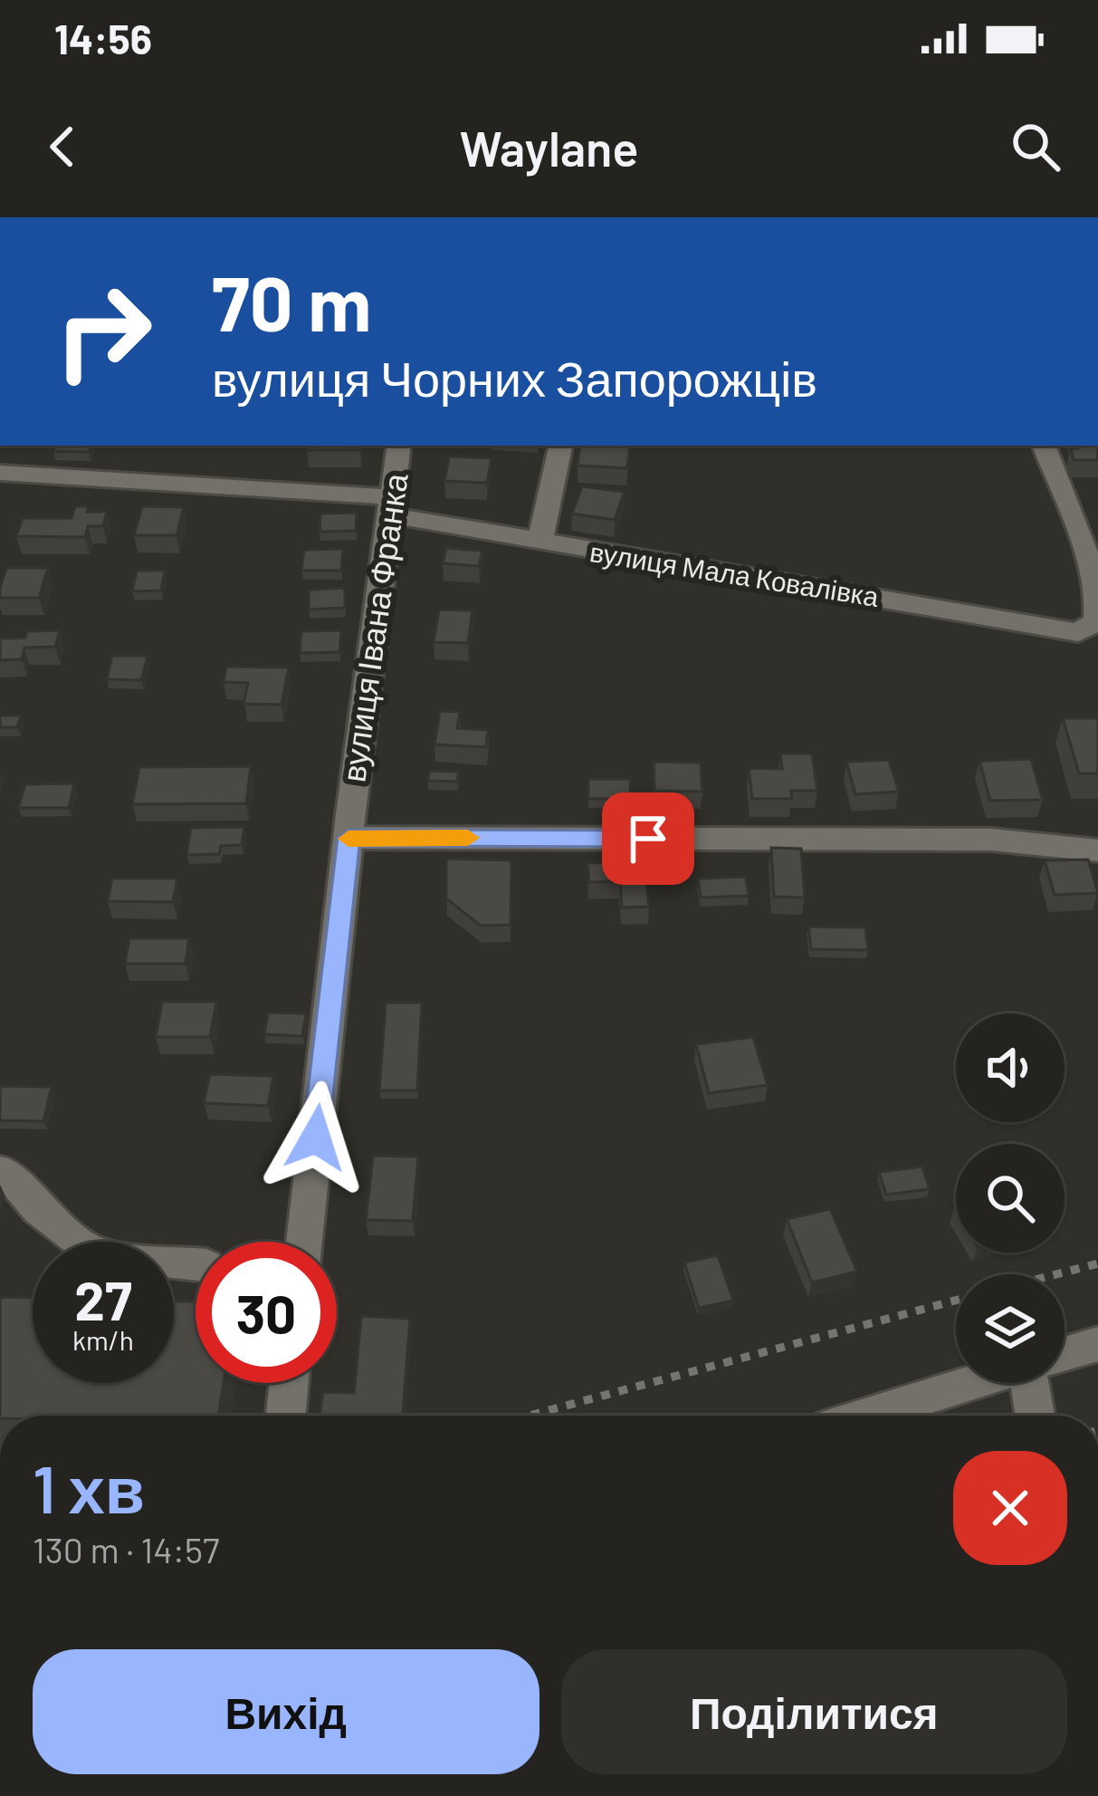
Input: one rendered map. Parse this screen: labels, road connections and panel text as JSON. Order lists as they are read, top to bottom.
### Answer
{
  "streets": {
    "street": ["вулиця Мала Ковалівка", "вулиця Івана Франка"]
  },
  "crossings": [
    ["вулиця Мала Ковалівка", "вулиця Івана Франка"]
  ],
  "page": {
    "status": "14:56",
    "header": "Waylane",
    "turn": ["70 m", "вулиця Чорних Запорожців"],
    "speed": "27 km/h",
    "limit": "30",
    "heading": ["1 хв", "130 m · 14:57"],
    "buttons": ["Вихід", "Поділитися"]
  }
}
